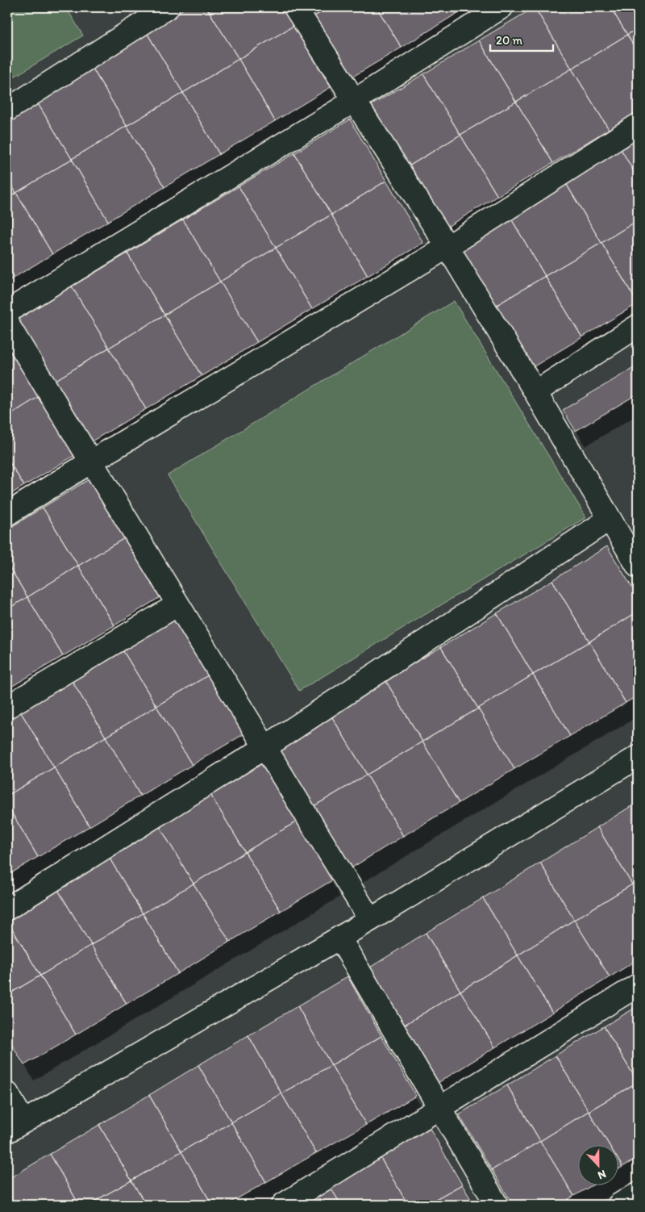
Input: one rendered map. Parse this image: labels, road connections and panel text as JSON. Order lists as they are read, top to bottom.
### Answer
{
  "scale_bar": "20 m",
  "north": "bottom"
}
